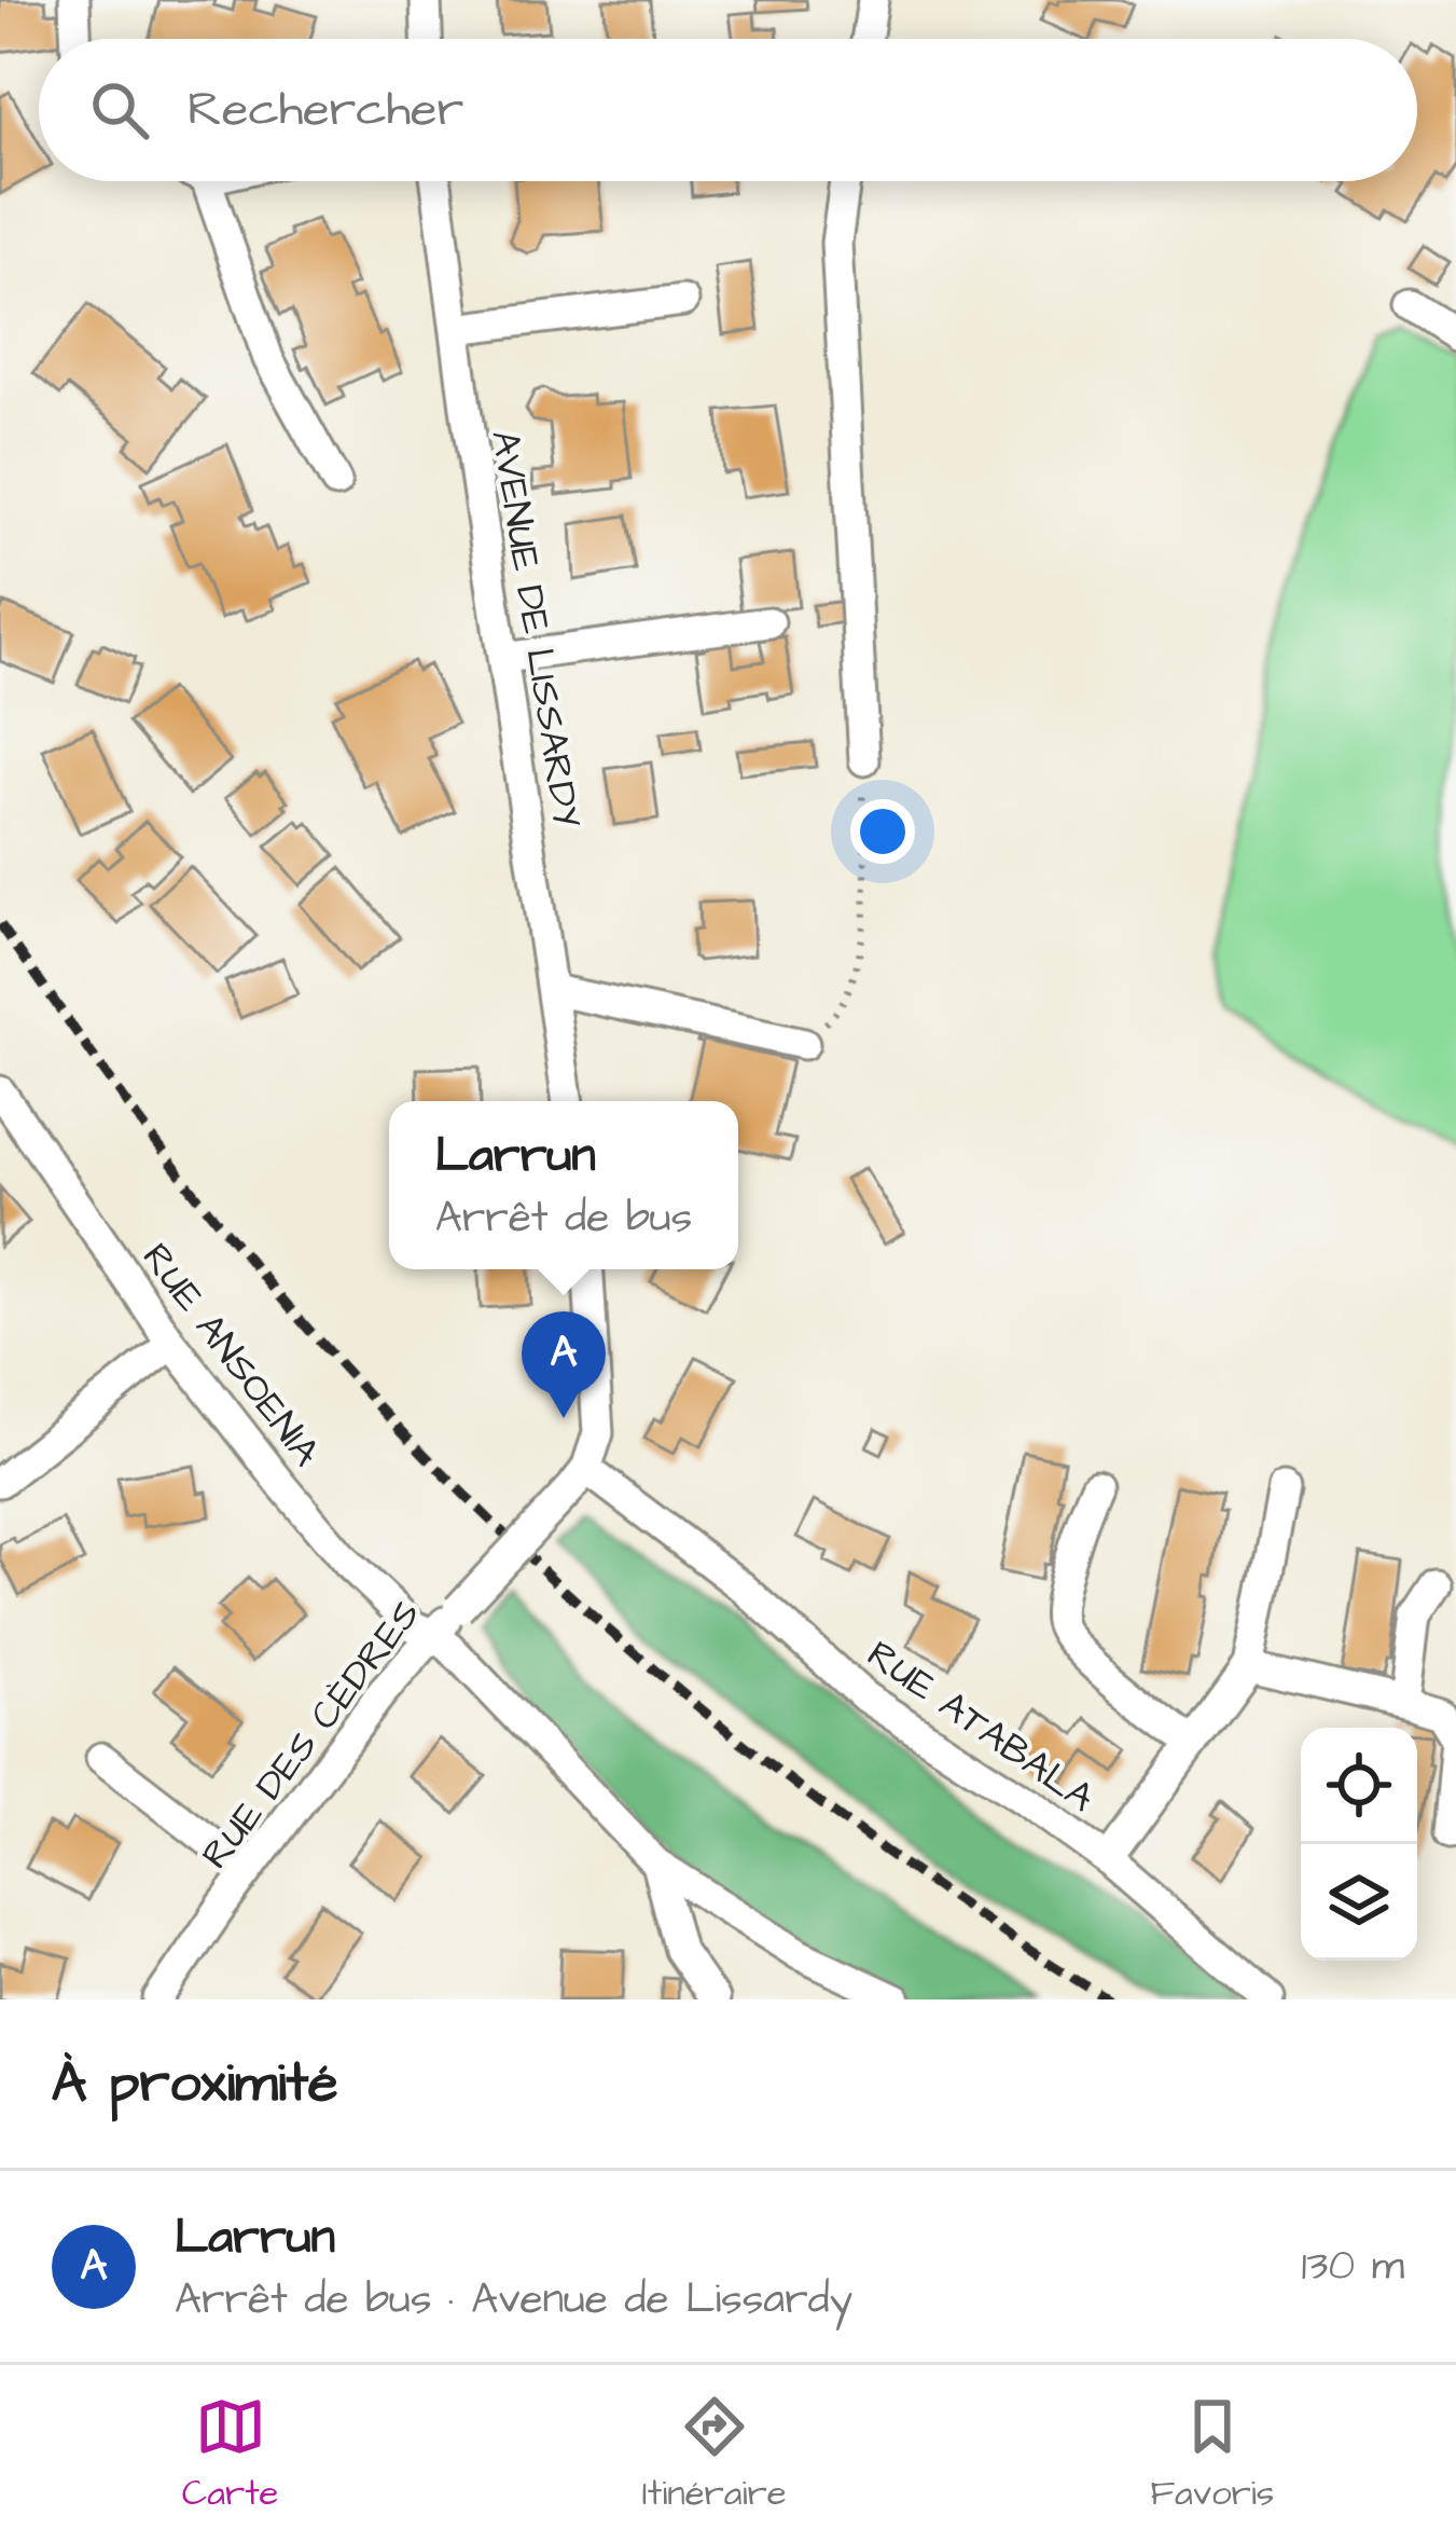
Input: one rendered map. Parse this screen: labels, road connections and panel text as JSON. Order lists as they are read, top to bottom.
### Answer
{
  "streets": {
    "street": [
      "AVENUE DE LISSARDY",
      "RUE ANSOENIA",
      "RUE ATABALA",
      "RUE DES CÈDRES"
    ]
  },
  "crossings": [
    ["RUE ANSOENIA", "RUE DES CÈDRES"],
    ["RUE ATABALA", "RUE DES CÈDRES"]
  ],
  "page": {
    "search": "Rechercher",
    "popup": ["Larrun", "Arrêt de bus"],
    "pins": "A",
    "heading": "À proximité",
    "list": [
      {
        "mark": "A",
        "name": "Larrun",
        "note": "Arrêt de bus · Avenue de Lissardy",
        "value": "130 m"
      }
    ],
    "nav": ["Carte", "Itinéraire", "Favoris"]
  }
}
